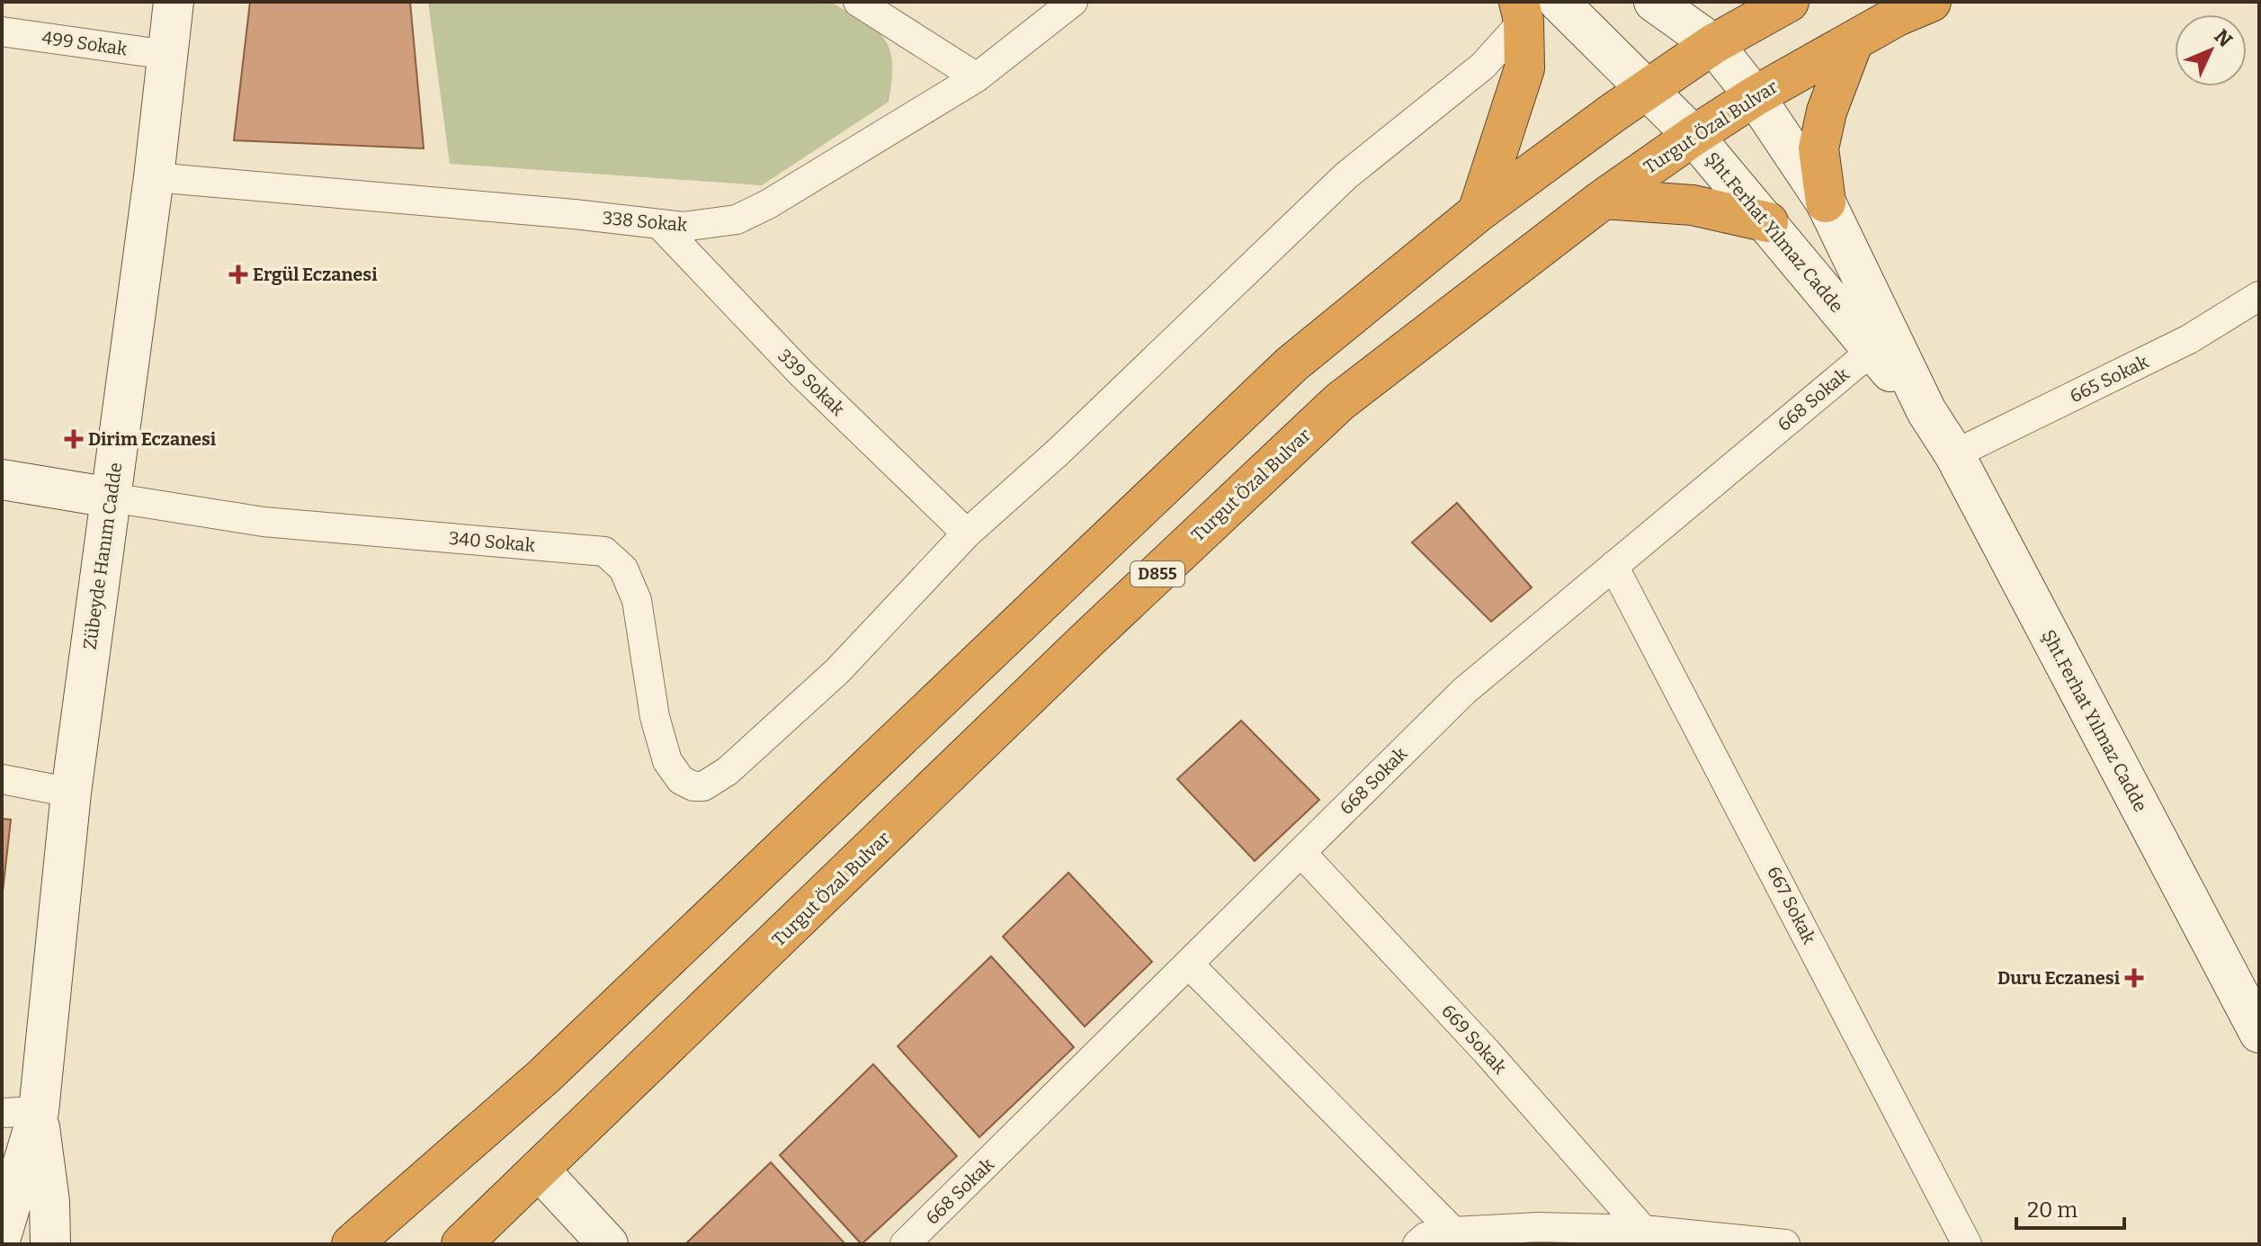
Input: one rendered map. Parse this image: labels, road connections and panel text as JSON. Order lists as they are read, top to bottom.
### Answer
{
  "streets": {
    "highway": ["Turgut Özal Bulvar", "D855"],
    "street": [
      "499 Sokak",
      "338 Sokak",
      "Şht.Ferhat Yılmaz Cadde",
      "665 Sokak",
      "339 Sokak",
      "668 Sokak",
      "340 Sokak",
      "Zübeyde Hanım Cadde",
      "667 Sokak",
      "669 Sokak"
    ]
  },
  "crossings": [
    ["499 Sokak", "Zübeyde Hanım Cadde"],
    ["Turgut Özal Bulvar", "Şht.Ferhat Yılmaz Cadde"],
    ["338 Sokak", "339 Sokak"],
    ["338 Sokak", "Zübeyde Hanım Cadde"],
    ["Şht.Ferhat Yılmaz Cadde", "665 Sokak"],
    ["Şht.Ferhat Yılmaz Cadde", "668 Sokak"],
    ["339 Sokak", "340 Sokak"],
    ["668 Sokak", "667 Sokak"],
    ["668 Sokak", "669 Sokak"],
    ["340 Sokak", "Zübeyde Hanım Cadde"]
  ],
  "places": {
    "health": ["Ergül Eczanesi", "Dirim Eczanesi", "Duru Eczanesi"]
  },
  "scale_bar": "20 m",
  "north": "top right"
}
